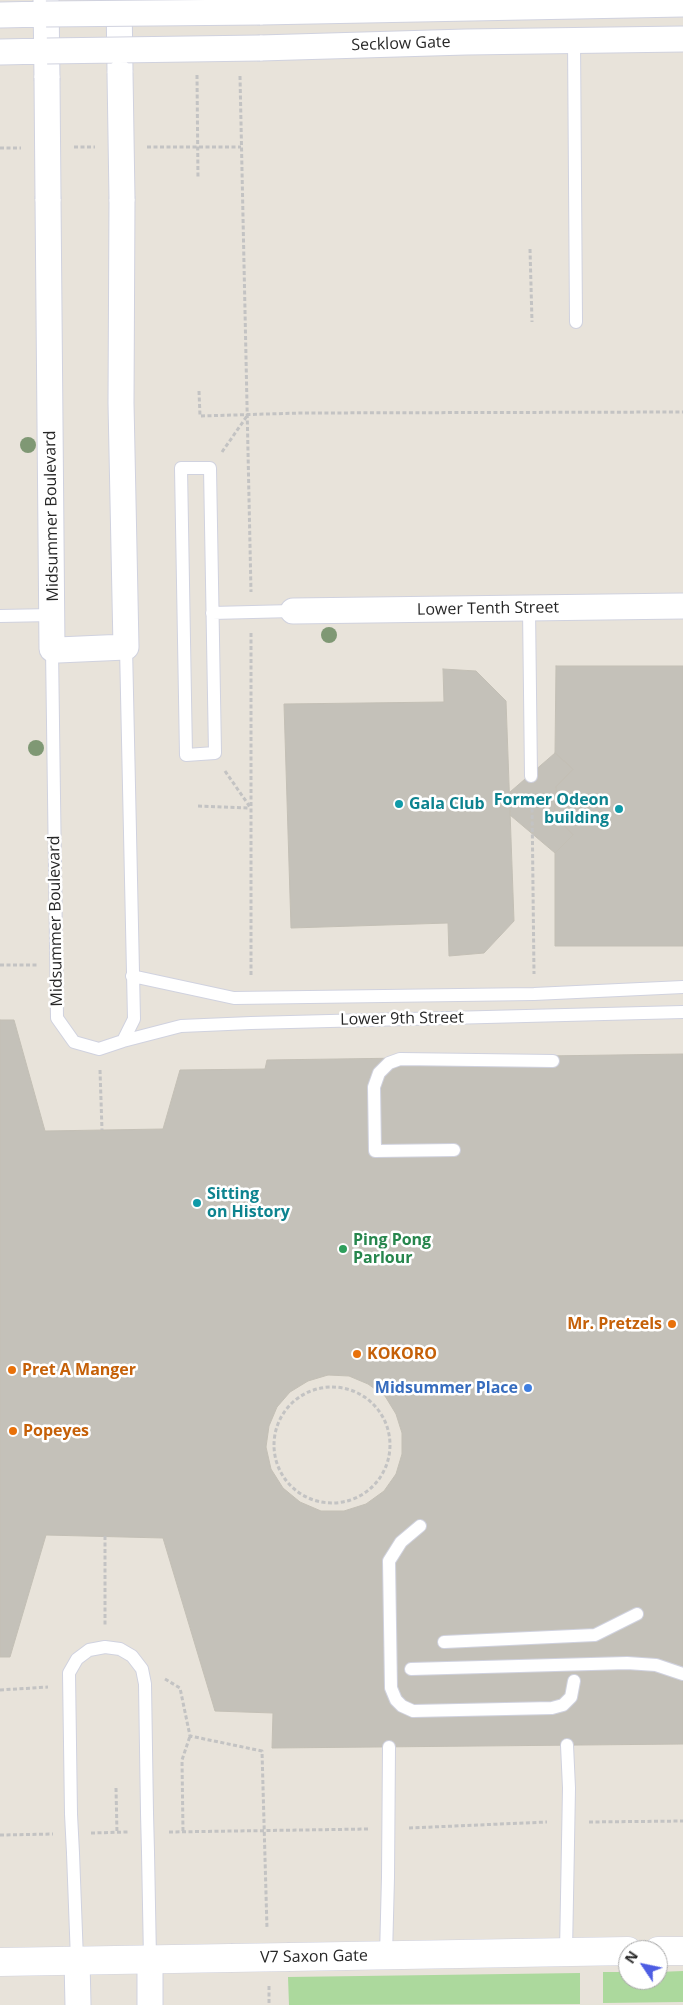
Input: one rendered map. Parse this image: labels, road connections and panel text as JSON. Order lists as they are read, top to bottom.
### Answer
{
  "streets": {
    "street": [
      "Secklow Gate",
      "Midsummer Boulevard",
      "Lower Tenth Street",
      "V7 Saxon Gate"
    ],
    "lane": ["Lower 9th Street"]
  },
  "crossings": [
    ["Secklow Gate", "Midsummer Boulevard"]
  ],
  "places": [
    "Gala Club",
    "Former Odeon building",
    "Sitting on History",
    "Ping Pong Parlour",
    "Mr. Pretzels",
    "KOKORO",
    "Pret A Manger",
    "Midsummer Place",
    "Popeyes"
  ],
  "north": "top left"
}
